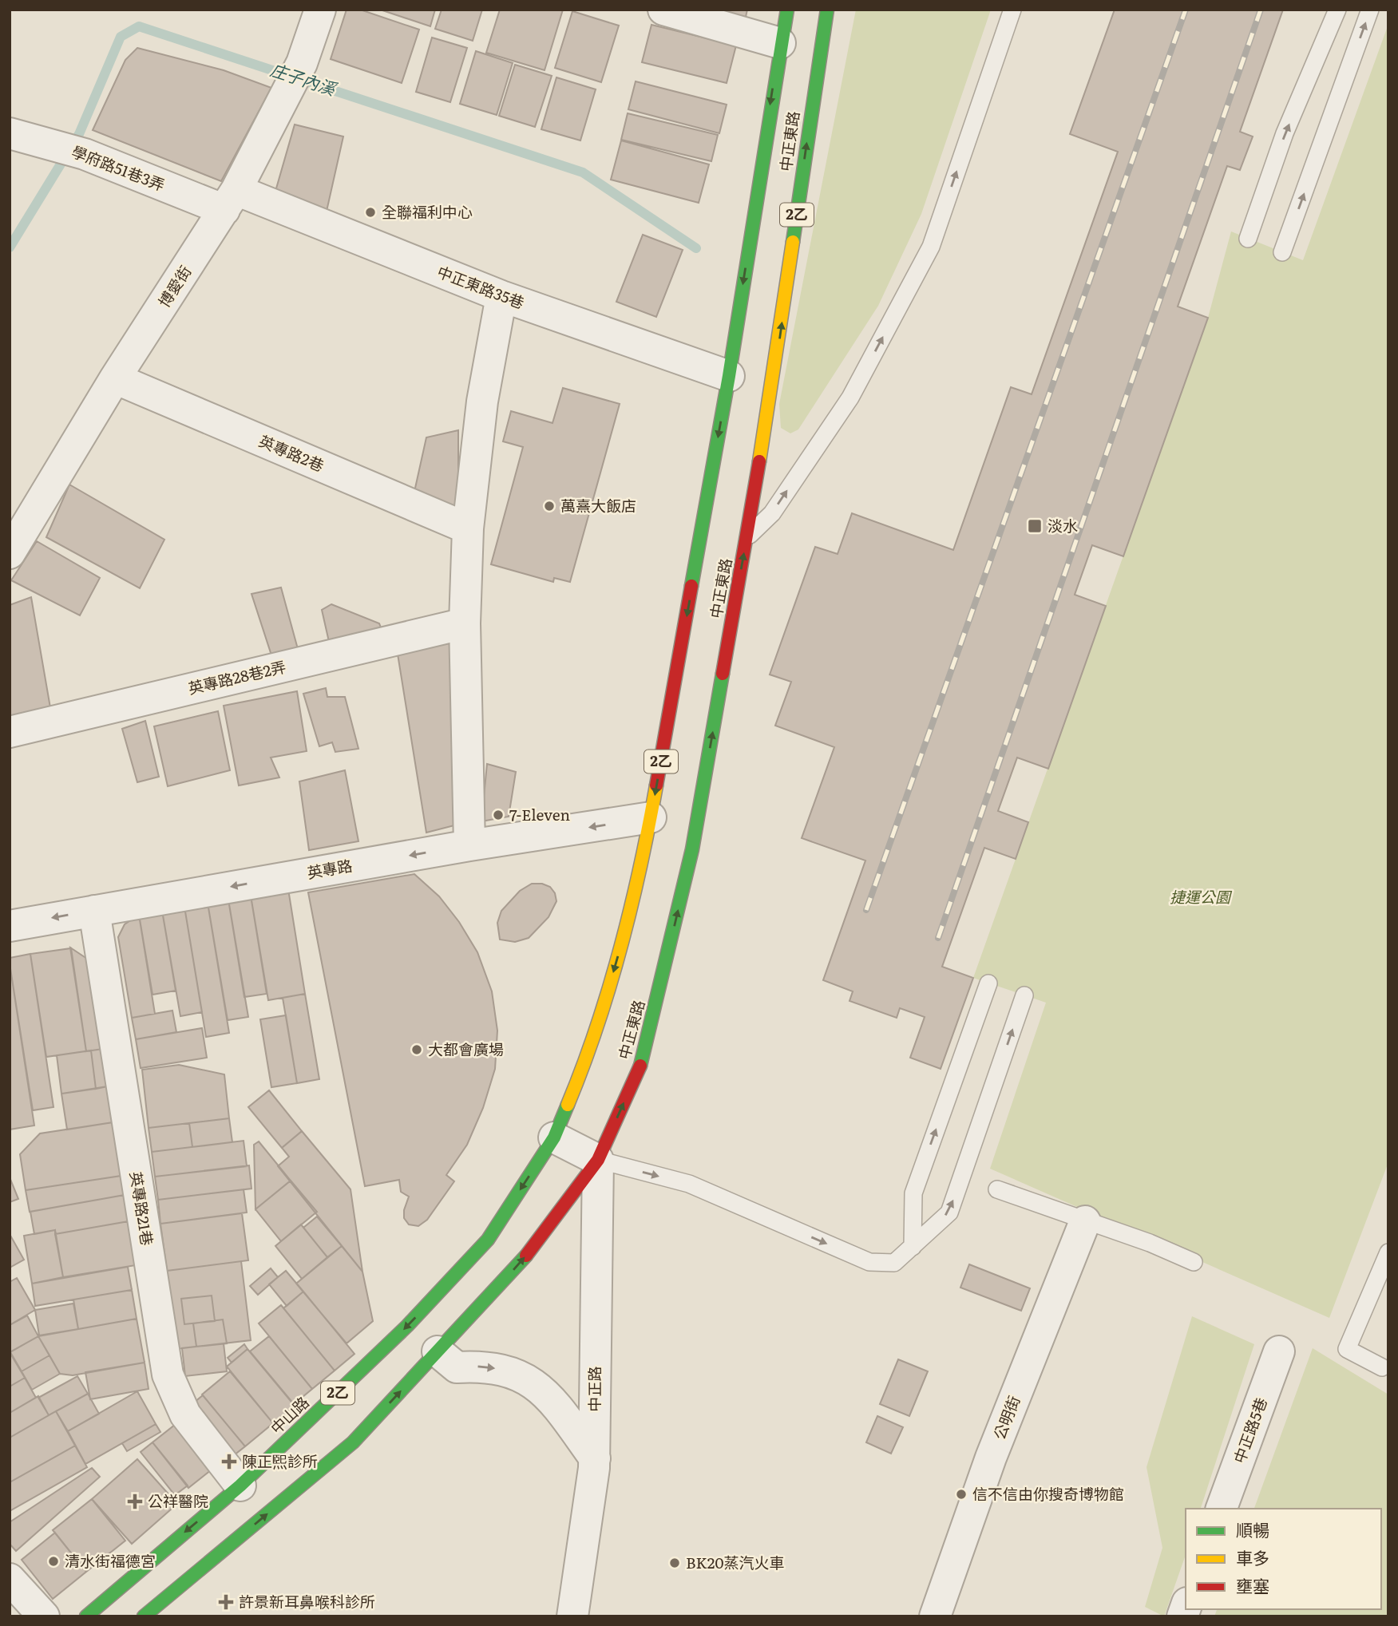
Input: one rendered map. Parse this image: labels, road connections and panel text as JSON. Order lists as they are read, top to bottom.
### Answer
{
  "streets": {
    "main road": ["中正東路", "2乙", "中山路"],
    "street": [
      "學府路51巷3弄",
      "博愛街",
      "中正東路35巷",
      "英專路2巷",
      "英專路28巷2弄",
      "英專路",
      "英專路21巷",
      "中正路",
      "公明街",
      "中正路5巷"
    ]
  },
  "crossings": [
    ["中正東路", "2乙"],
    ["中正東路", "中正東路35巷"],
    ["中正東路", "英專路"],
    ["中正東路", "中正路"],
    ["中正東路", "中山路"],
    ["學府路51巷3弄", "博愛街"],
    ["學府路51巷3弄", "中正東路35巷"],
    ["2乙", "中正路"],
    ["博愛街", "中正東路35巷"],
    ["博愛街", "英專路2巷"],
    ["英專路", "英專路21巷"],
    ["英專路21巷", "中山路"]
  ],
  "one_way": ["英專路"],
  "water": ["庄子內溪"],
  "parks": ["捷運公園"],
  "places": {
    "other": [
      "全聯福利中心",
      "萬熹大飯店",
      "7-Eleven",
      "大都會廣場",
      "信不信由你搜奇博物館",
      "清水街福德宮",
      "BK20蒸汽火車"
    ],
    "transit": ["淡水"],
    "health": ["陳正煕診所", "公祥醫院", "許景新耳鼻喉科診所"]
  },
  "legend": ["順暢", "車多", "壅塞"]
}
